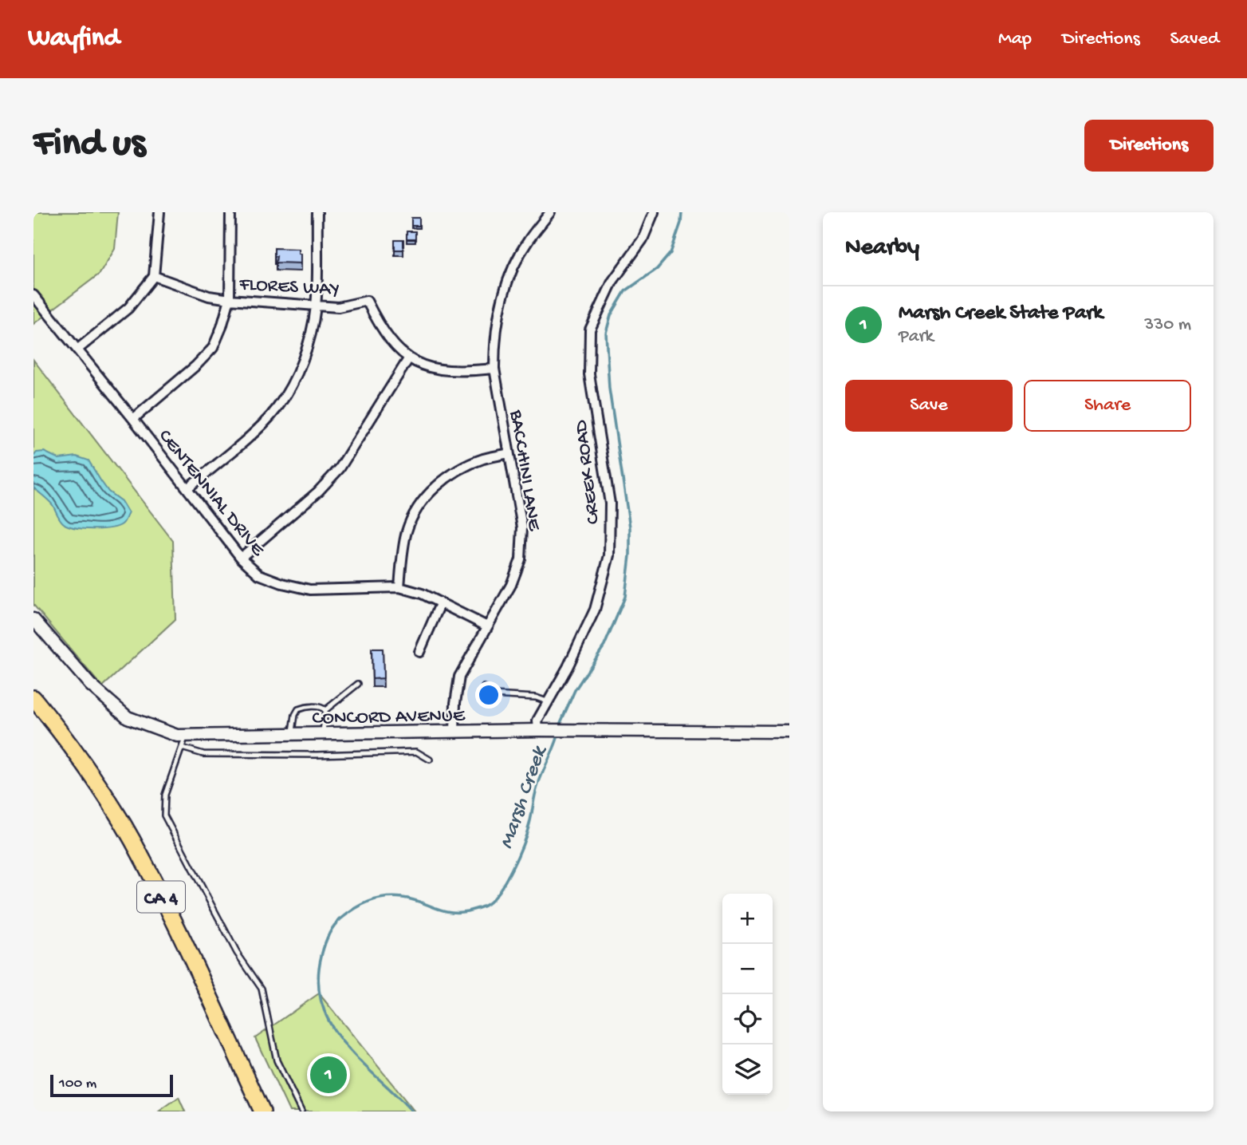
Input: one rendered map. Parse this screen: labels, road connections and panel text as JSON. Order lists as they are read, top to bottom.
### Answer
{
  "streets": {
    "highway": ["CA 4"],
    "street": [
      "FLORES WAY",
      "BACCHINI LANE",
      "CREEK ROAD",
      "CENTENNIAL DRIVE",
      "CONCORD AVENUE"
    ]
  },
  "crossings": [
    ["FLORES WAY", "BACCHINI LANE"],
    ["BACCHINI LANE", "CENTENNIAL DRIVE"],
    ["BACCHINI LANE", "CONCORD AVENUE"],
    ["CREEK ROAD", "CONCORD AVENUE"]
  ],
  "water": ["Marsh Creek"],
  "scale_bar": "100 m",
  "page": {
    "header": "Wayfind",
    "nav": ["Map", "Directions", "Saved"],
    "buttons": [
      "Directions",
      ["Save", "Share"]
    ],
    "title": "Find us",
    "heading": "Nearby",
    "list": [
      {
        "mark": "1",
        "name": "Marsh Creek State Park",
        "note": "Park",
        "value": "330 m"
      }
    ],
    "map_buttons": ["+", "−"],
    "pins": "1",
    "scale": "100 m"
  }
}
